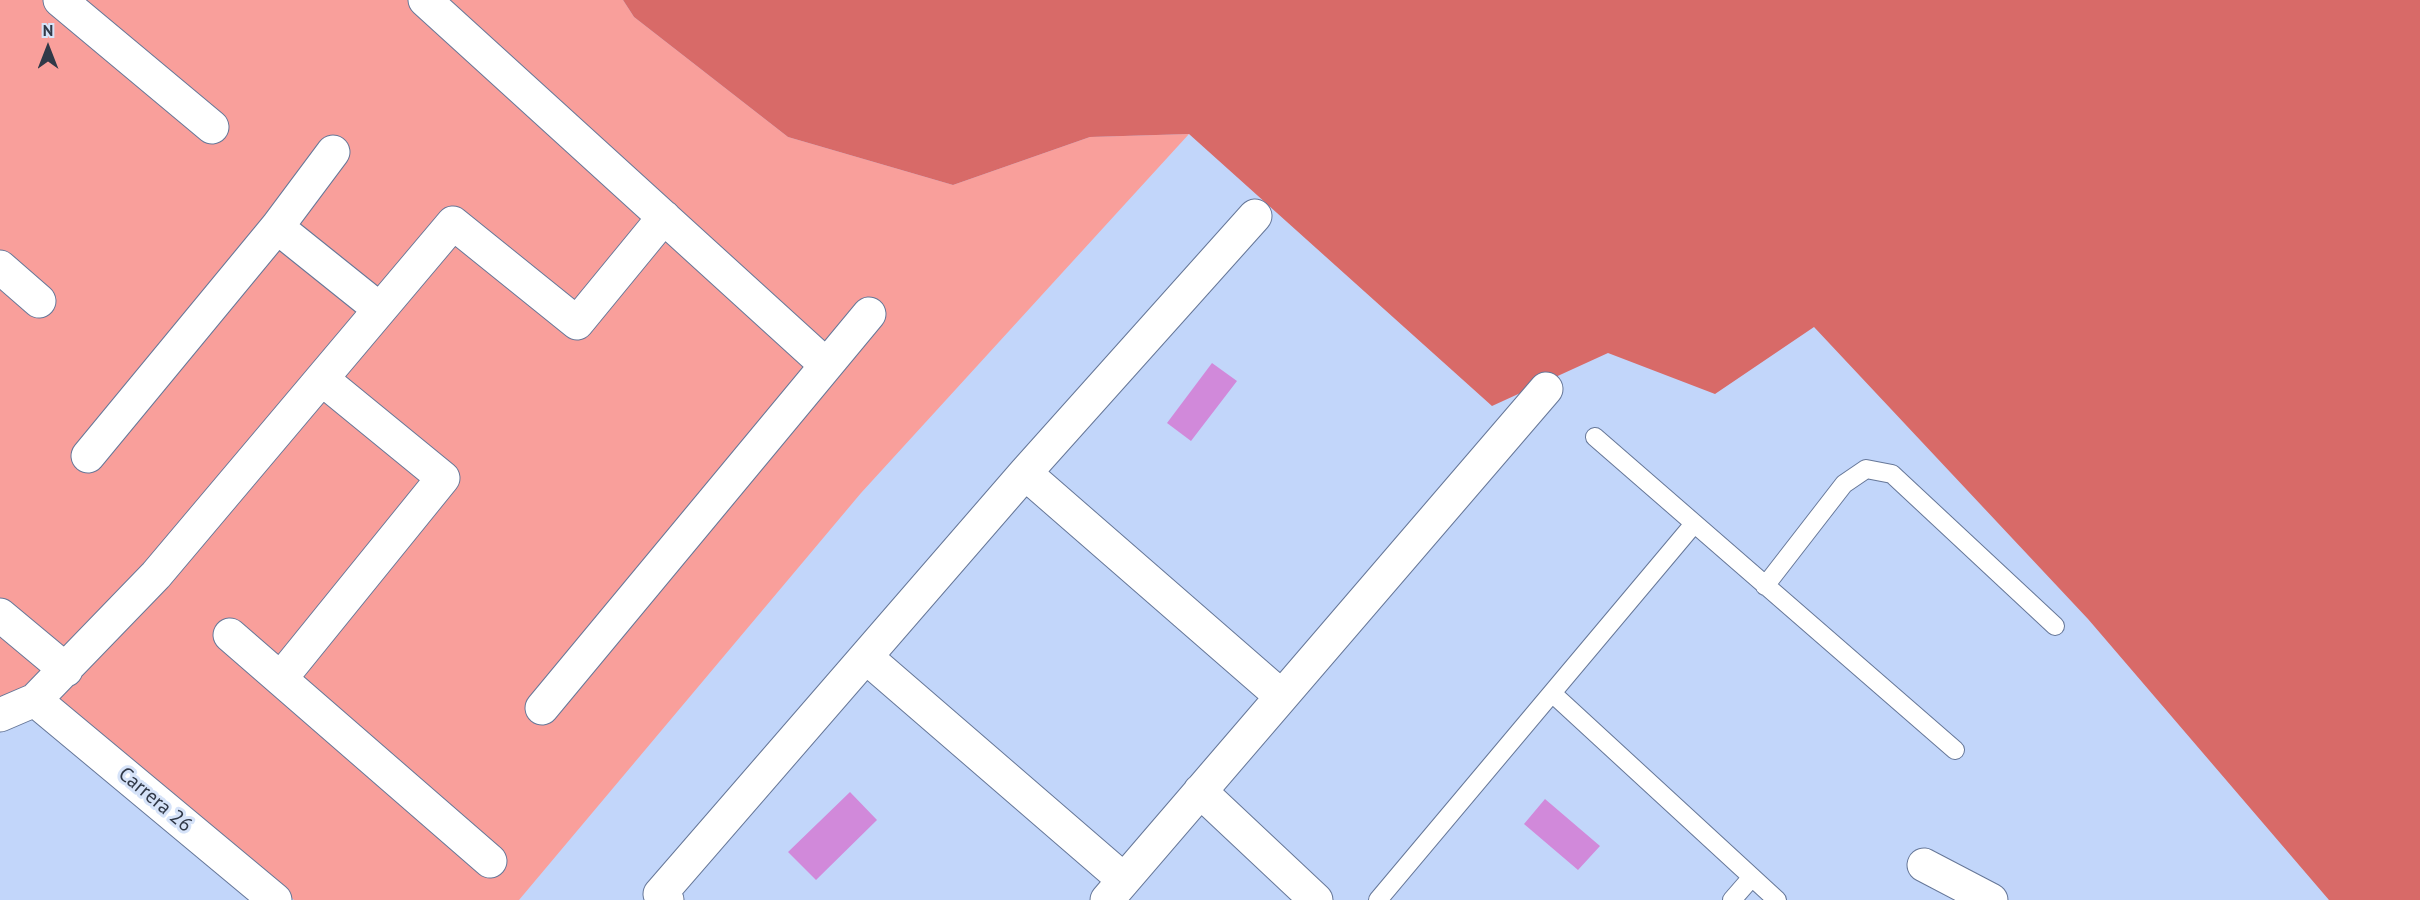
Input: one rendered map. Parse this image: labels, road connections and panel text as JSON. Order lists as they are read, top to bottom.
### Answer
{
  "streets": {
    "street": ["Carrera 26"]
  },
  "north": "top"
}
